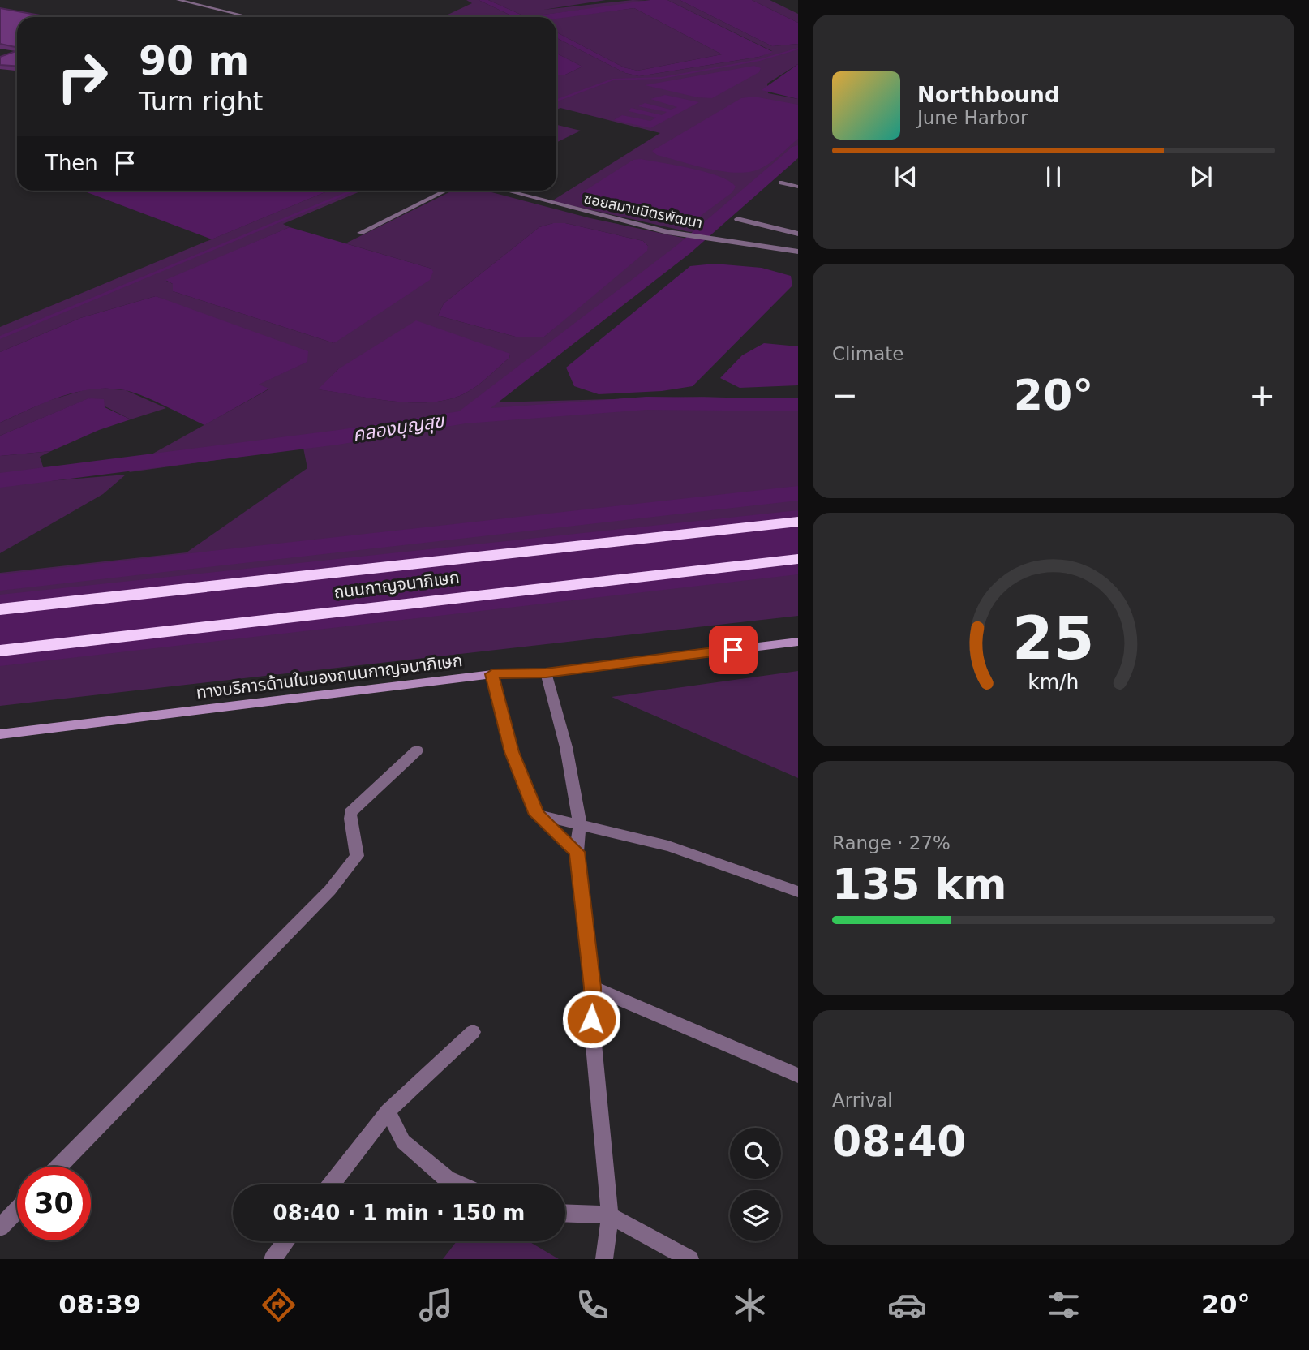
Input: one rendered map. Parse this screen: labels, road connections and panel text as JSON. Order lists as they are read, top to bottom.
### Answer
{
  "streets": {
    "highway": ["ถนนกาญจนาภิเษก"],
    "main road": ["ทางบริการด้านในของถนนกาญจนาภิเษก"],
    "street": ["ซอยสมานมิตรพัฒนา"]
  },
  "water": ["คลองบุญสุข"],
  "page": {
    "turn": ["90 m", "Turn right"],
    "song": ["Northbound", "June Harbor"],
    "then": "Then",
    "tile": [
      "Climate",
      ["Range · 27%", "135 km"],
      ["Arrival", "08:40"]
    ],
    "heat": ["−", "20°", "+"],
    "limit": "30",
    "trip": "08:40 · 1 min · 150 m",
    "tabs": ["08:39", "20°"],
    "gauge": ["25", "km/h"]
  }
}
